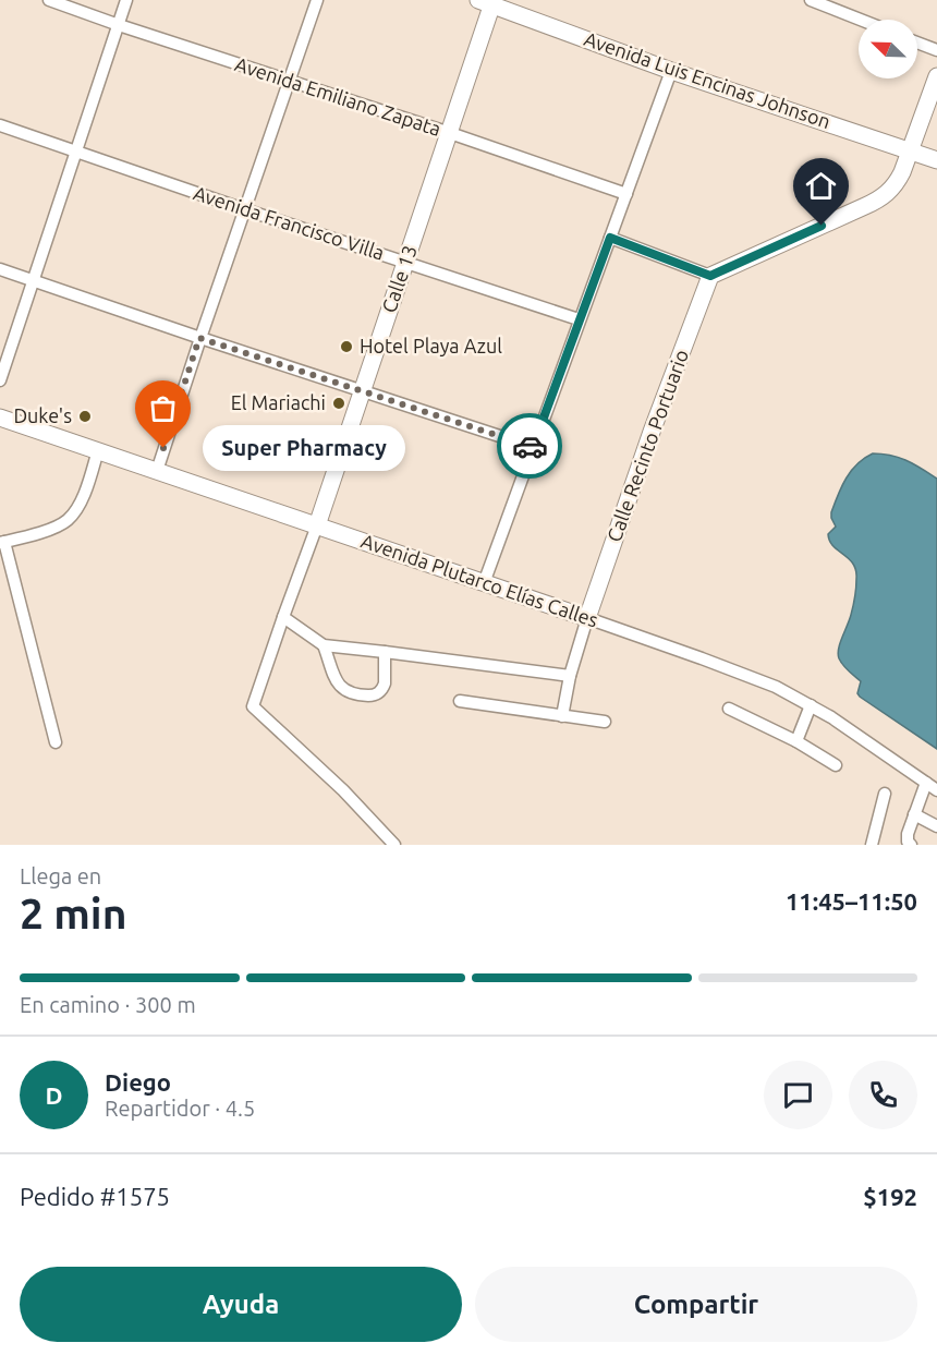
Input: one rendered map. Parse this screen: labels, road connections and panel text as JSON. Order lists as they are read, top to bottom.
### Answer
{
  "streets": {
    "street": [
      "Avenida Luis Encinas Johnson",
      "Avenida Emiliano Zapata",
      "Avenida Francisco Villa",
      "Calle 13",
      "Calle Recinto Portuario",
      "Avenida Plutarco Elías Calles"
    ]
  },
  "crossings": [
    ["Avenida Luis Encinas Johnson", "Calle 13"],
    ["Avenida Emiliano Zapata", "Calle 13"],
    ["Avenida Francisco Villa", "Calle 13"],
    ["Calle 13", "Avenida Plutarco Elías Calles"],
    ["Calle Recinto Portuario", "Avenida Plutarco Elías Calles"]
  ],
  "places": [
    "Hotel Playa Azul",
    "El Mariachi",
    "Duke's",
    "Super Pharmacy"
  ],
  "north": "top left",
  "page": {
    "bubble": "Super Pharmacy",
    "heading": ["2 min", "Llega en", "11:45–11:50"],
    "panel": [
      "Diego",
      "Repartidor · 4.5",
      "Pedido #1575",
      "$192"
    ],
    "bar": "En camino · 300 m",
    "round": "D",
    "buttons": ["Ayuda", "Compartir"]
  }
}
